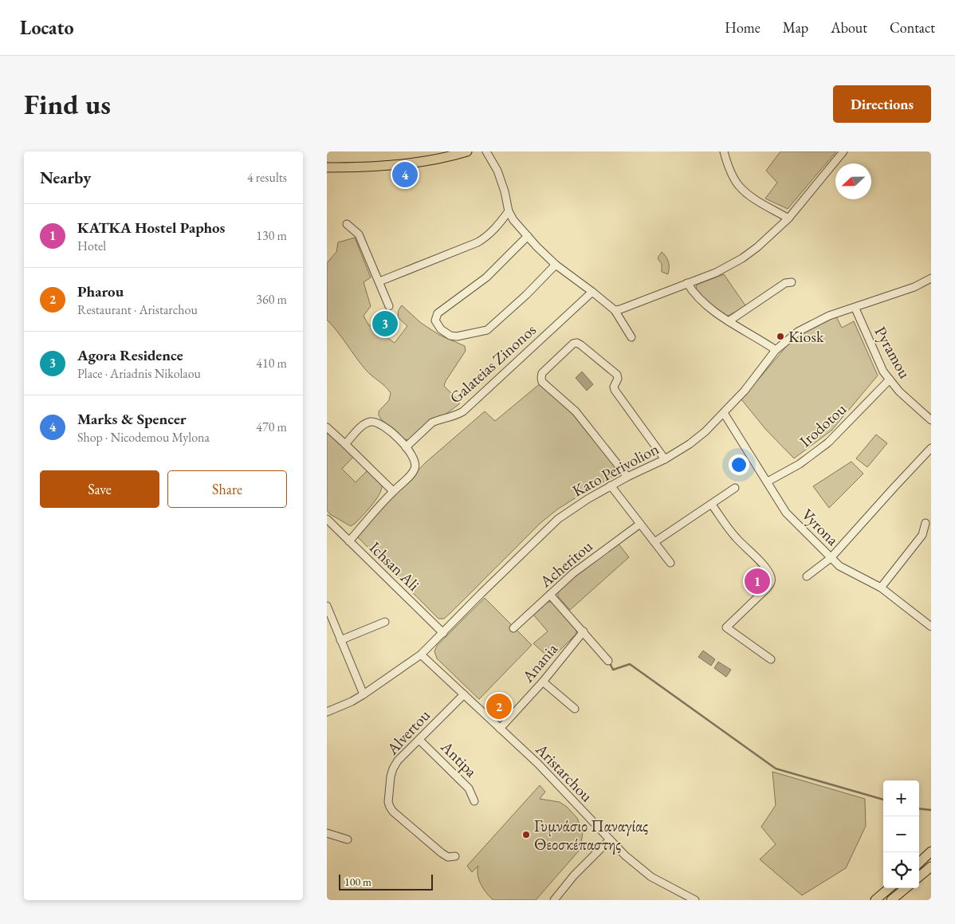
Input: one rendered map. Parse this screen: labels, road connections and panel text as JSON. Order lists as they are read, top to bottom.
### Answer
{
  "streets": {
    "street": [
      "Pyramou",
      "Galateias Zinonos",
      "Irodotou",
      "Kato Perivolion",
      "Vyrona",
      "Acheritou",
      "Ichsan Ali",
      "Anania",
      "Alvertou",
      "Antipa",
      "Aristarchou"
    ]
  },
  "crossings": [
    ["Pyramou", "Irodotou"],
    ["Pyramou", "Kato Perivolion"],
    ["Irodotou", "Vyrona"],
    ["Kato Perivolion", "Vyrona"],
    ["Kato Perivolion", "Ichsan Ali"],
    ["Kato Perivolion", "Aristarchou"],
    ["Anania", "Aristarchou"],
    ["Alvertou", "Antipa"],
    ["Alvertou", "Aristarchou"]
  ],
  "places": ["Kiosk", "Γυμνάσιο Παναγίας Θεοσκέπαστης"],
  "scale_bar": "100 m",
  "north": "left",
  "page": {
    "header": "Locato",
    "nav": [
      "Home",
      "Map",
      "About",
      "Contact"
    ],
    "buttons": [
      "Directions",
      ["Save", "Share"]
    ],
    "title": "Find us",
    "heading": ["Nearby", "4 results"],
    "pins": [
      "4",
      "3",
      "1",
      "2"
    ],
    "list": [
      {
        "mark": "1",
        "name": "KATKA Hostel Paphos",
        "note": "Hotel",
        "value": "130 m"
      },
      {
        "mark": "2",
        "name": "Pharou",
        "note": "Restaurant · Aristarchou",
        "value": "360 m"
      },
      {
        "mark": "3",
        "name": "Agora Residence",
        "note": "Place · Ariadnis Nikolaou",
        "value": "410 m"
      },
      {
        "mark": "4",
        "name": "Marks & Spencer",
        "note": "Shop · Nicodemou Mylona",
        "value": "470 m"
      }
    ],
    "map_buttons": ["+", "−"],
    "scale": "100 m"
  }
}
